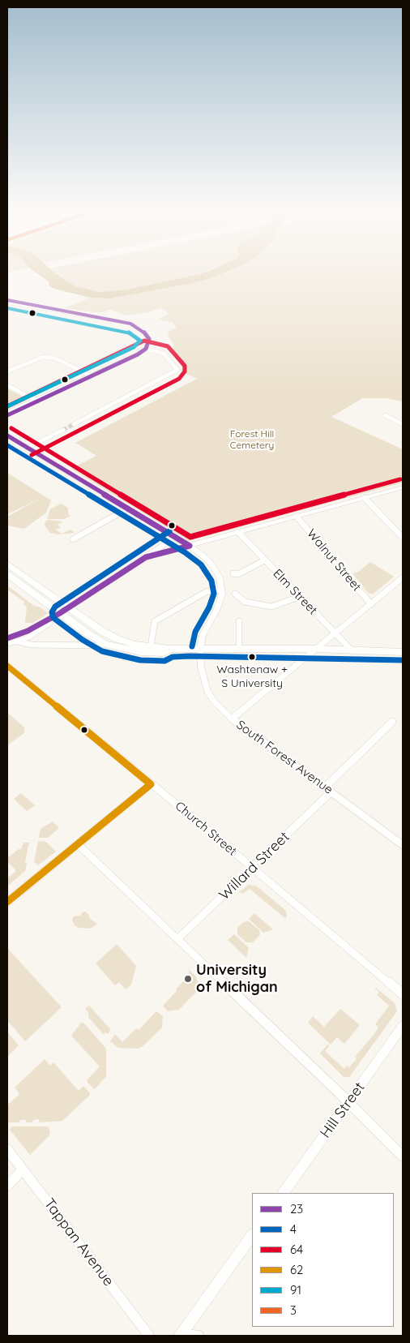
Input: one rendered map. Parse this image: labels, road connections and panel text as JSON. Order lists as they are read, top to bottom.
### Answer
{
  "streets": {
    "street": [
      "Walnut Street",
      "Elm Street",
      "South Forest Avenue",
      "Church Street",
      "Willard Street",
      "Hill Street",
      "Tappan Avenue"
    ]
  },
  "crossings": [
    ["South Forest Avenue", "Willard Street"],
    ["Church Street", "Willard Street"]
  ],
  "parks": ["Forest Hill Cemetery"],
  "places": ["Washtenaw + S University", "University of Michigan"],
  "lines": [
    "transit line 23",
    "transit line 91",
    "transit line 64",
    "transit line 4",
    "transit line 62"
  ],
  "legend": [
    "23",
    "4",
    "64",
    "62",
    "91",
    "3"
  ]
}
